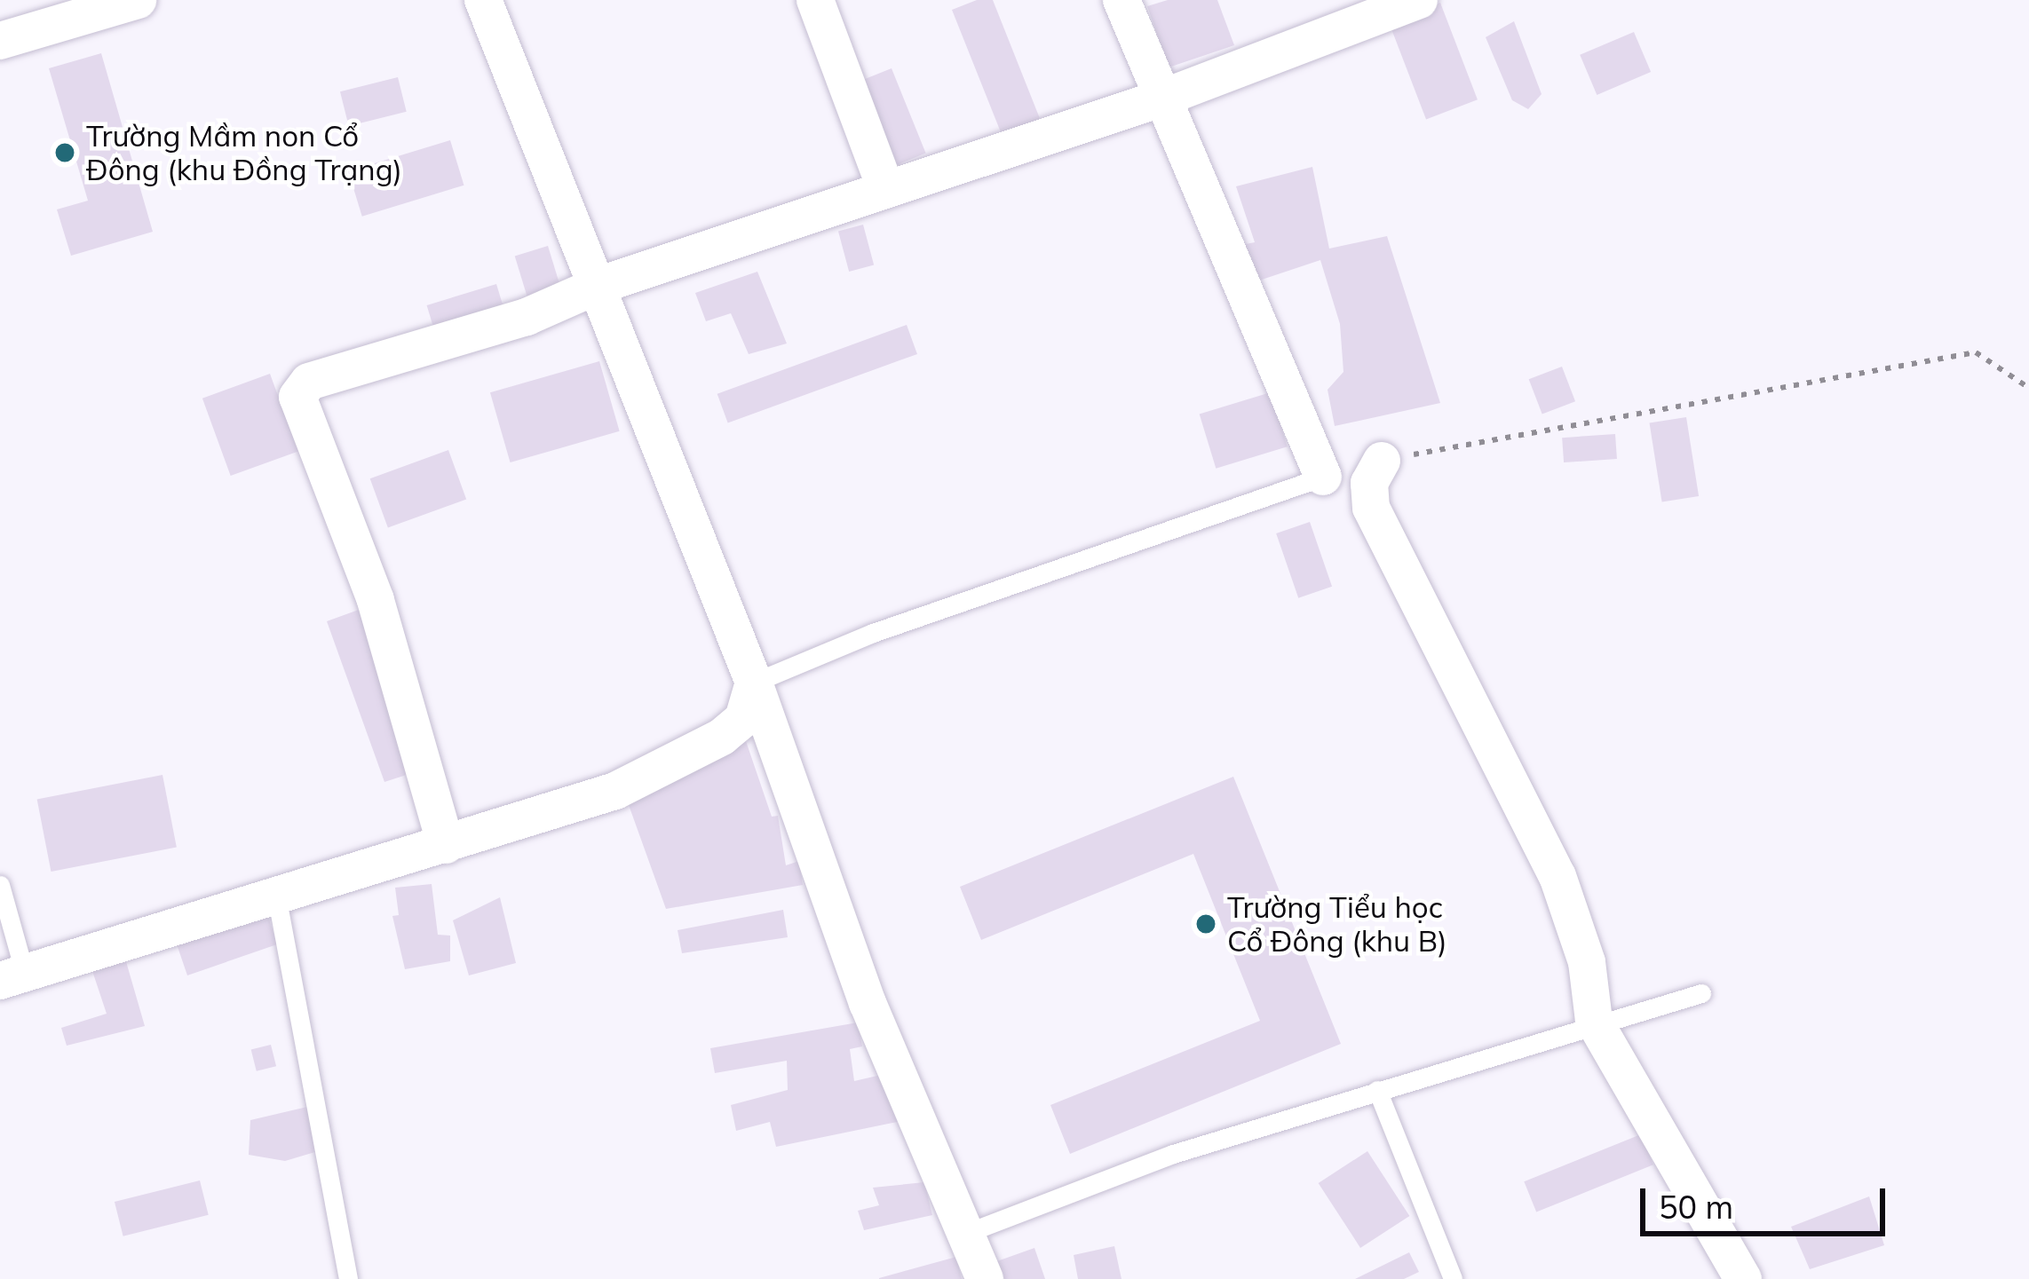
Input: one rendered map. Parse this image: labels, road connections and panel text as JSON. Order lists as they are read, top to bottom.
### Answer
{
  "places": ["Trường Mầm non Cổ Đông (khu Đồng Trạng)", "Trường Tiểu học Cổ Đông (khu B)"],
  "scale_bar": "50 m"
}
